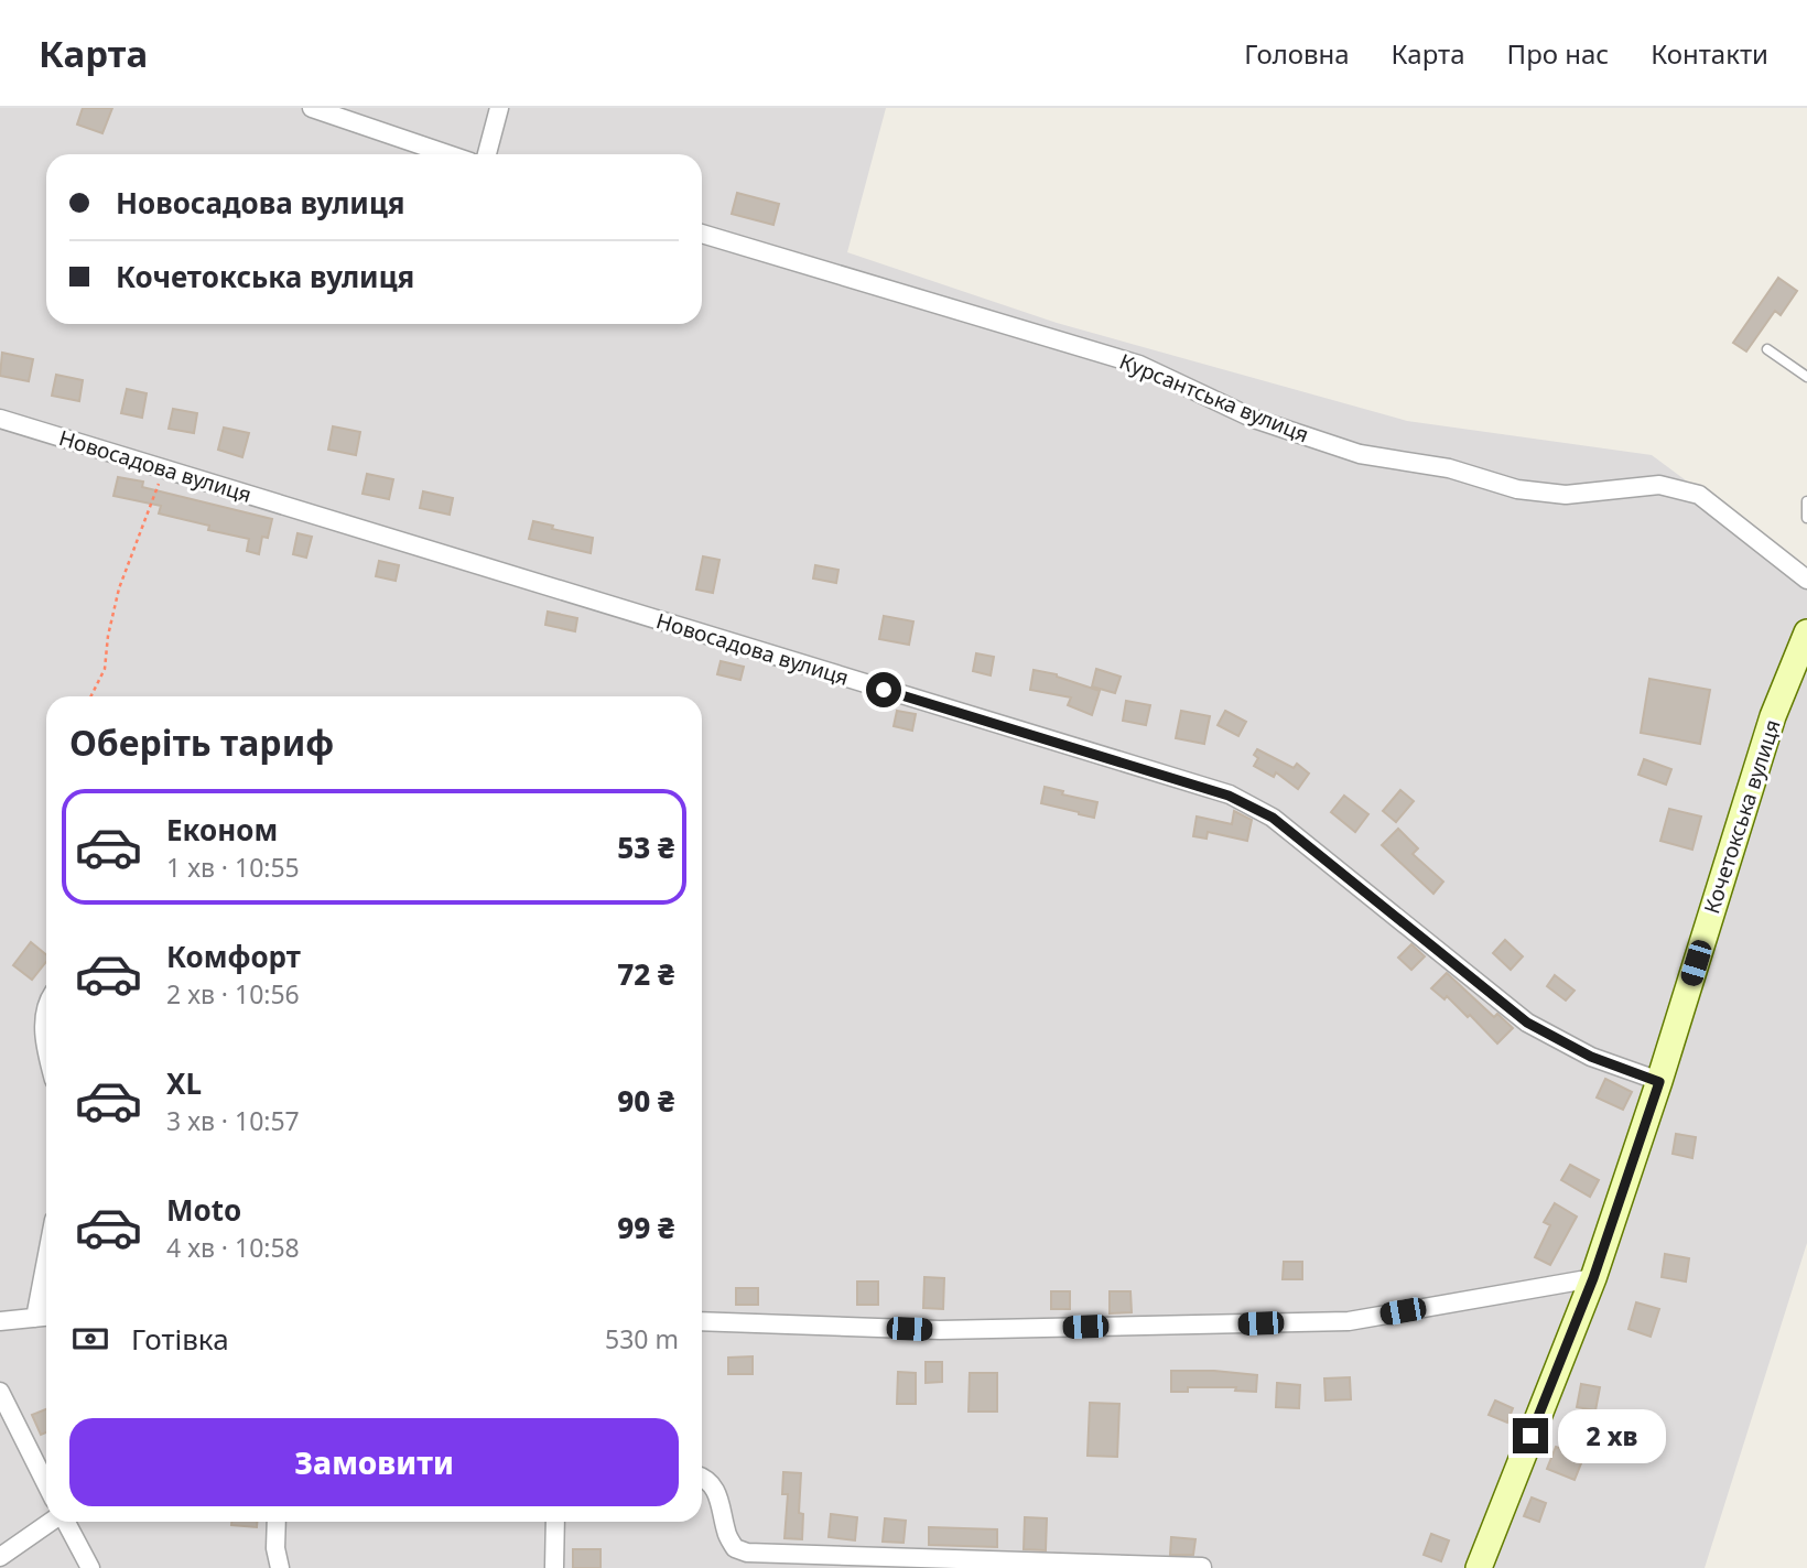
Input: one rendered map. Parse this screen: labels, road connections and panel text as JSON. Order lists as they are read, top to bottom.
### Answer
{
  "streets": {
    "main road": ["Кочетокська вулиця"],
    "street": ["Курсантська вулиця", "Новосадова вулиця"]
  },
  "crossings": [
    ["Новосадова вулиця", "Кочетокська вулиця"]
  ],
  "page": {
    "header": "Карта",
    "nav": [
      "Головна",
      "Карта",
      "Про нас",
      "Контакти"
    ],
    "banner": ["Новосадова вулиця", "Кочетокська вулиця"],
    "heading": "Оберіть тариф",
    "list": [
      {
        "name": "Економ",
        "note": "1 хв · 10:55",
        "value": "53 ₴"
      },
      {
        "name": "Комфорт",
        "note": "2 хв · 10:56",
        "value": "72 ₴"
      },
      {
        "name": "XL",
        "note": "3 хв · 10:57",
        "value": "90 ₴"
      },
      {
        "name": "Moto",
        "note": "4 хв · 10:58",
        "value": "99 ₴"
      }
    ],
    "pay": ["Готівка", "530 m"],
    "buttons": "Замовити",
    "bubble": "2 хв"
  }
}
